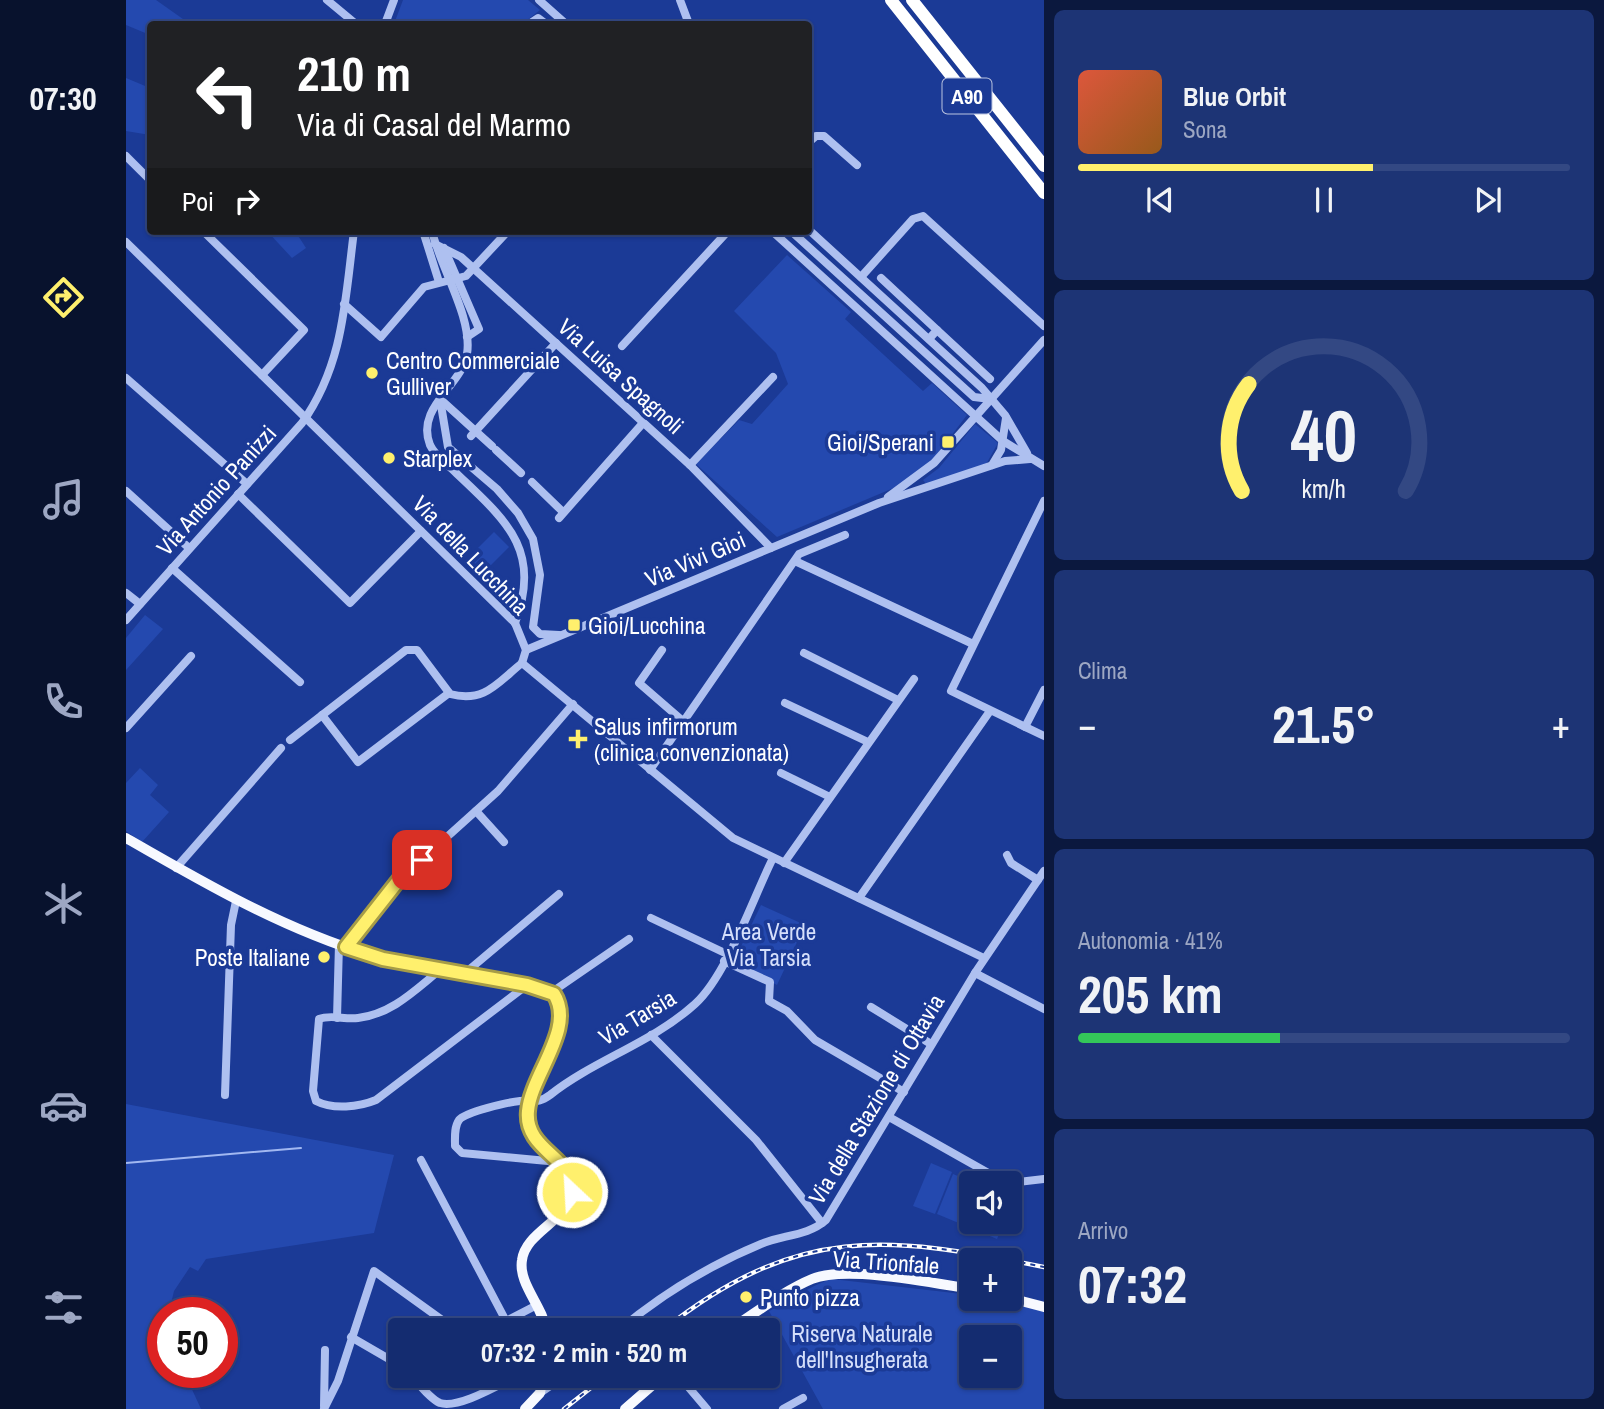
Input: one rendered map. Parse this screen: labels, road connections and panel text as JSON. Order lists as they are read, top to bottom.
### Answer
{
  "streets": {
    "highway": ["A90"],
    "main road": ["Via Trionfale"],
    "street": [
      "Via Luisa Spagnoli",
      "Via Antonio Panizzi",
      "Via della Lucchina",
      "Via Vivi Gioi",
      "Via Tarsia",
      "Via della Stazione di Ottavia"
    ]
  },
  "crossings": [
    ["Via Luisa Spagnoli", "Via Vivi Gioi"],
    ["Via Antonio Panizzi", "Via della Lucchina"],
    ["Via della Lucchina", "Via Vivi Gioi"]
  ],
  "parks": ["Area Verde Via Tarsia", "Riserva Naturale dell'Insugherata"],
  "places": {
    "other": [
      "Centro Commerciale Gulliver",
      "Starplex",
      "Poste Italiane",
      "Punto pizza"
    ],
    "transit": ["Gioi/Sperani", "Gioi/Lucchina"],
    "health": ["Salus infirmorum (clinica convenzionata)"]
  },
  "page": {
    "tabs": "07:30",
    "turn": ["210 m", "Via di Casal del Marmo"],
    "song": ["Blue Orbit", "Sona"],
    "then": "Poi",
    "tile": [
      "Clima",
      ["Autonomia · 41%", "205 km"],
      ["Arrivo", "07:32"]
    ],
    "heat": ["−", "21.5°", "+"],
    "map_buttons": ["+", "−"],
    "limit": "50",
    "trip": "07:32 · 2 min · 520 m",
    "gauge": ["40", "km/h"]
  }
}
